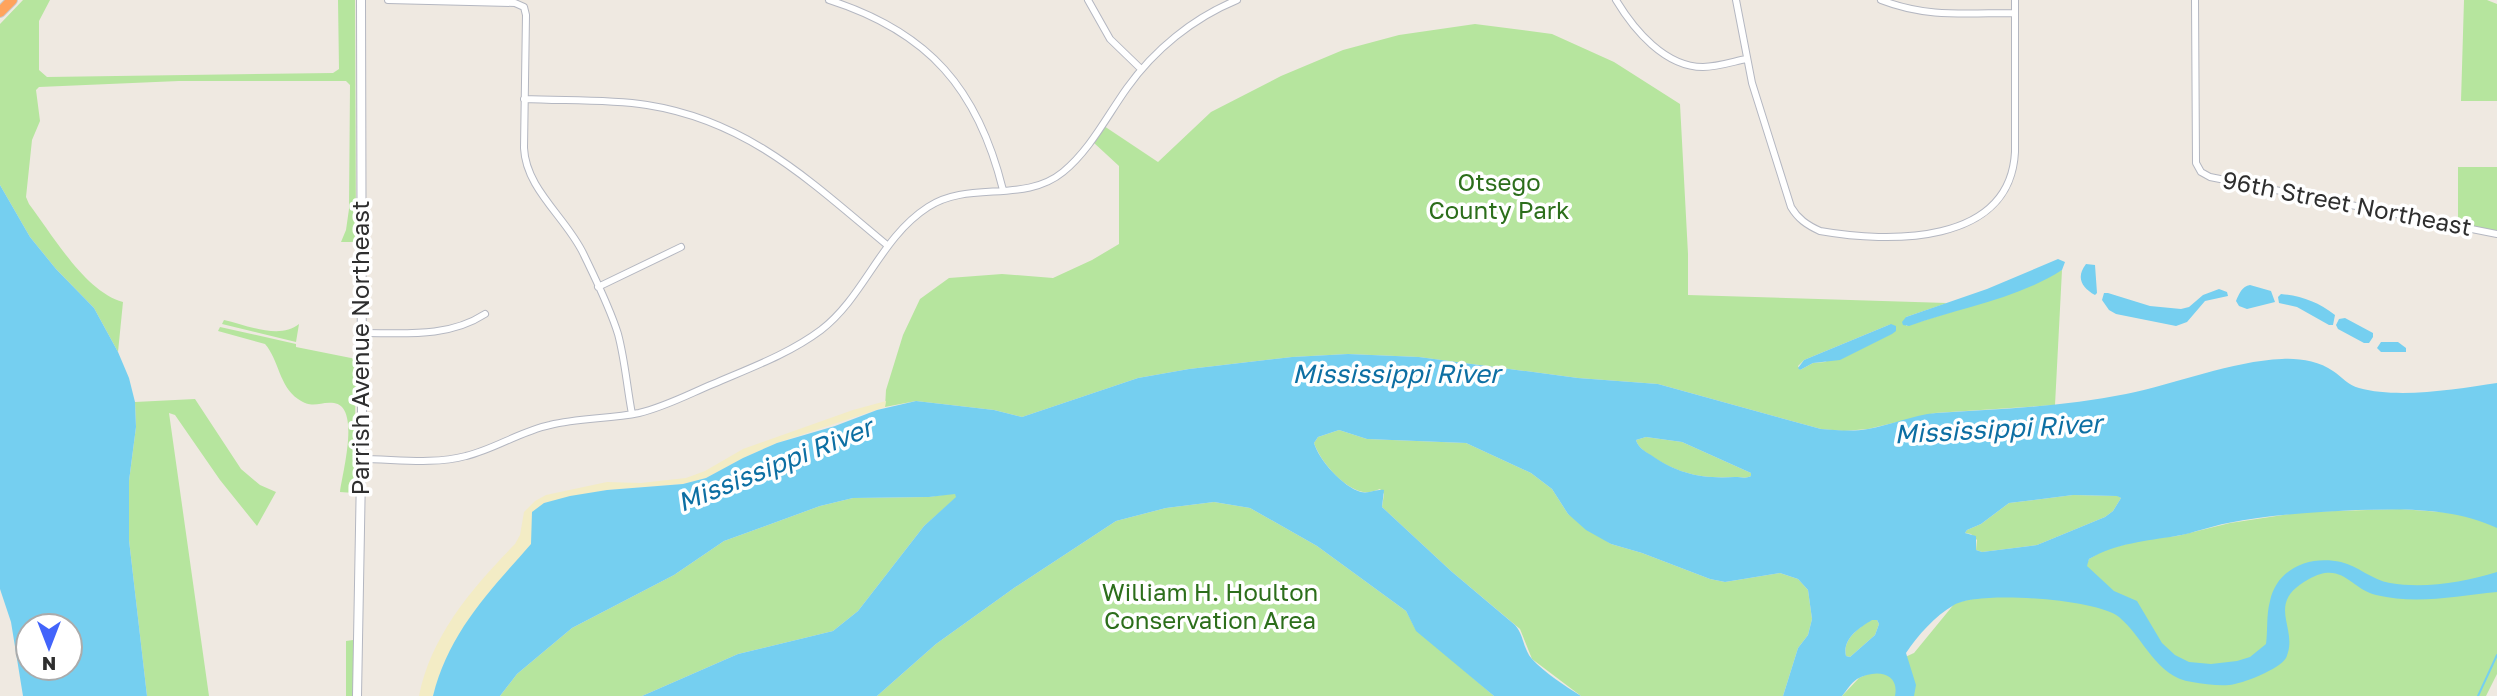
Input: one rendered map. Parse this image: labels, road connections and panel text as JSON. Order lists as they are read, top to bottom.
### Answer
{
  "streets": {
    "main road": ["Parrish Avenue Northeast"],
    "street": ["96th Street Northeast"]
  },
  "water": ["Mississippi River"],
  "parks": ["Otsego County Park", "William H. Houlton Conservation Area"],
  "north": "bottom"
}
